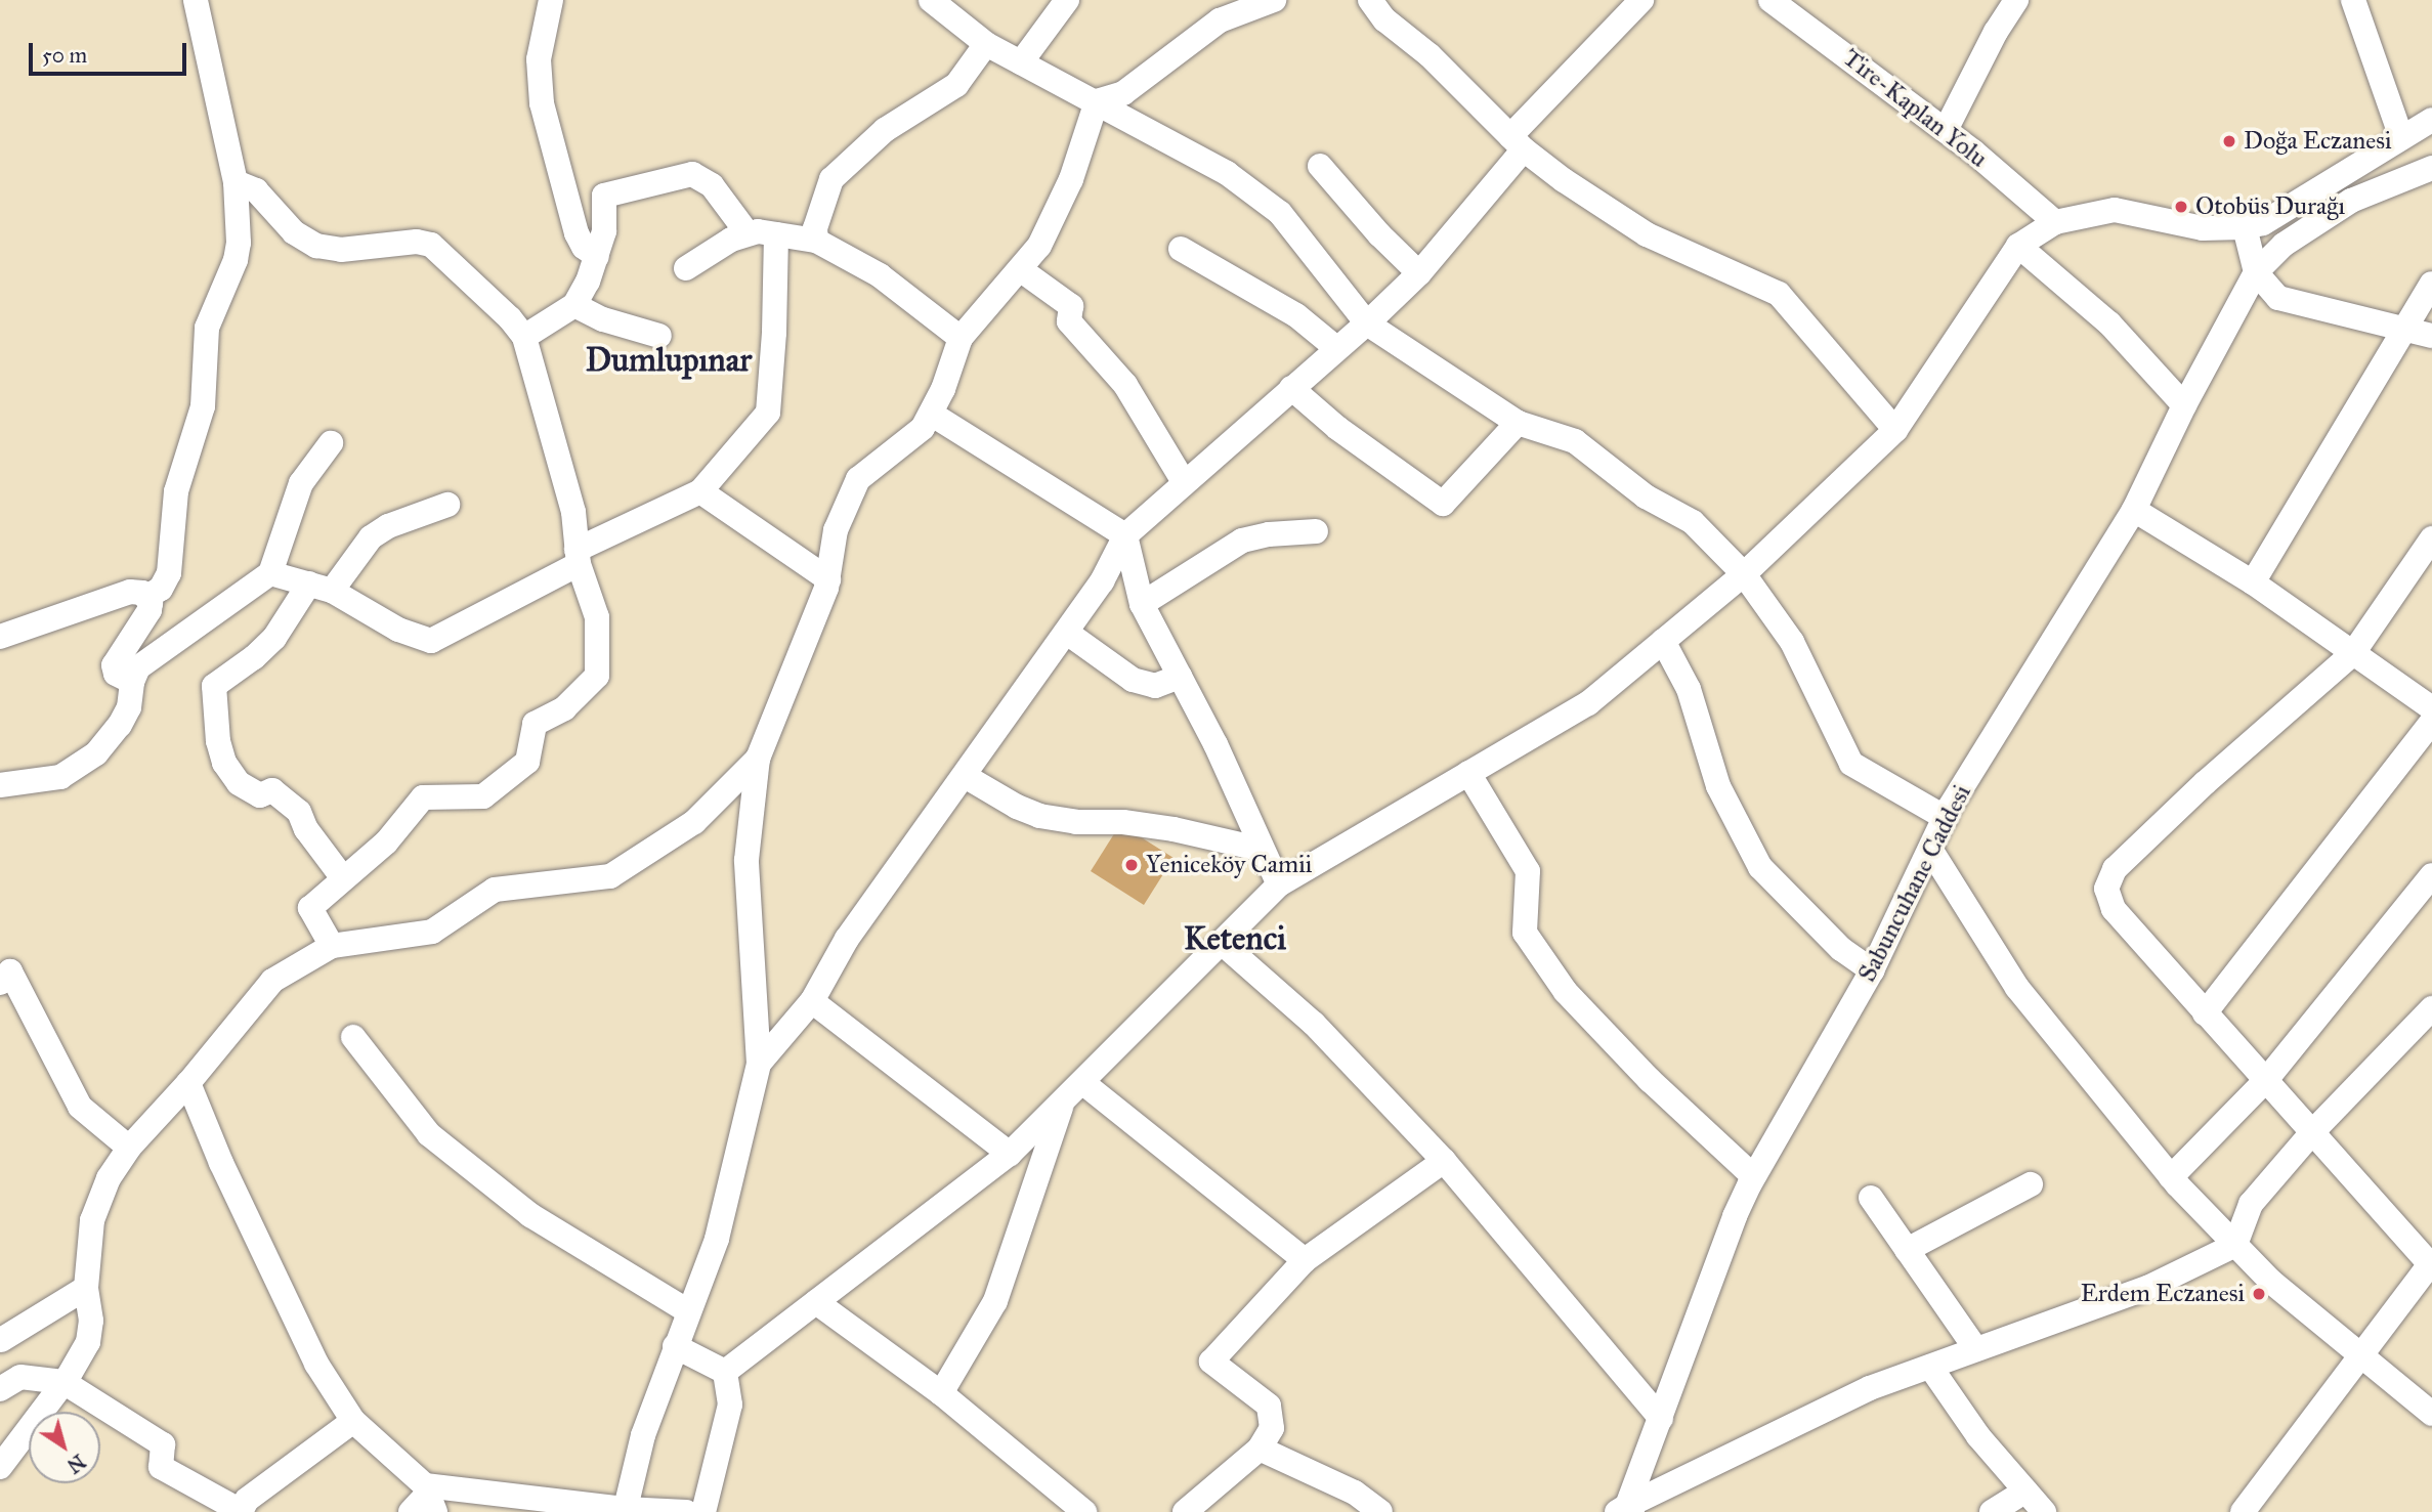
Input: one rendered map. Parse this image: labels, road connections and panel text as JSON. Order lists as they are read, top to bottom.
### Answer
{
  "streets": {
    "street": ["Tire-Kaplan Yolu", "Sabuncuhane Caddesi"]
  },
  "districts": ["Dumlupınar", "Ketenci"],
  "places": [
    "Doğa Eczanesi",
    "Otobüs Durağı",
    "Yeniceköy Camii",
    "Erdem Eczanesi"
  ],
  "scale_bar": "50 m",
  "north": "bottom right"
}
